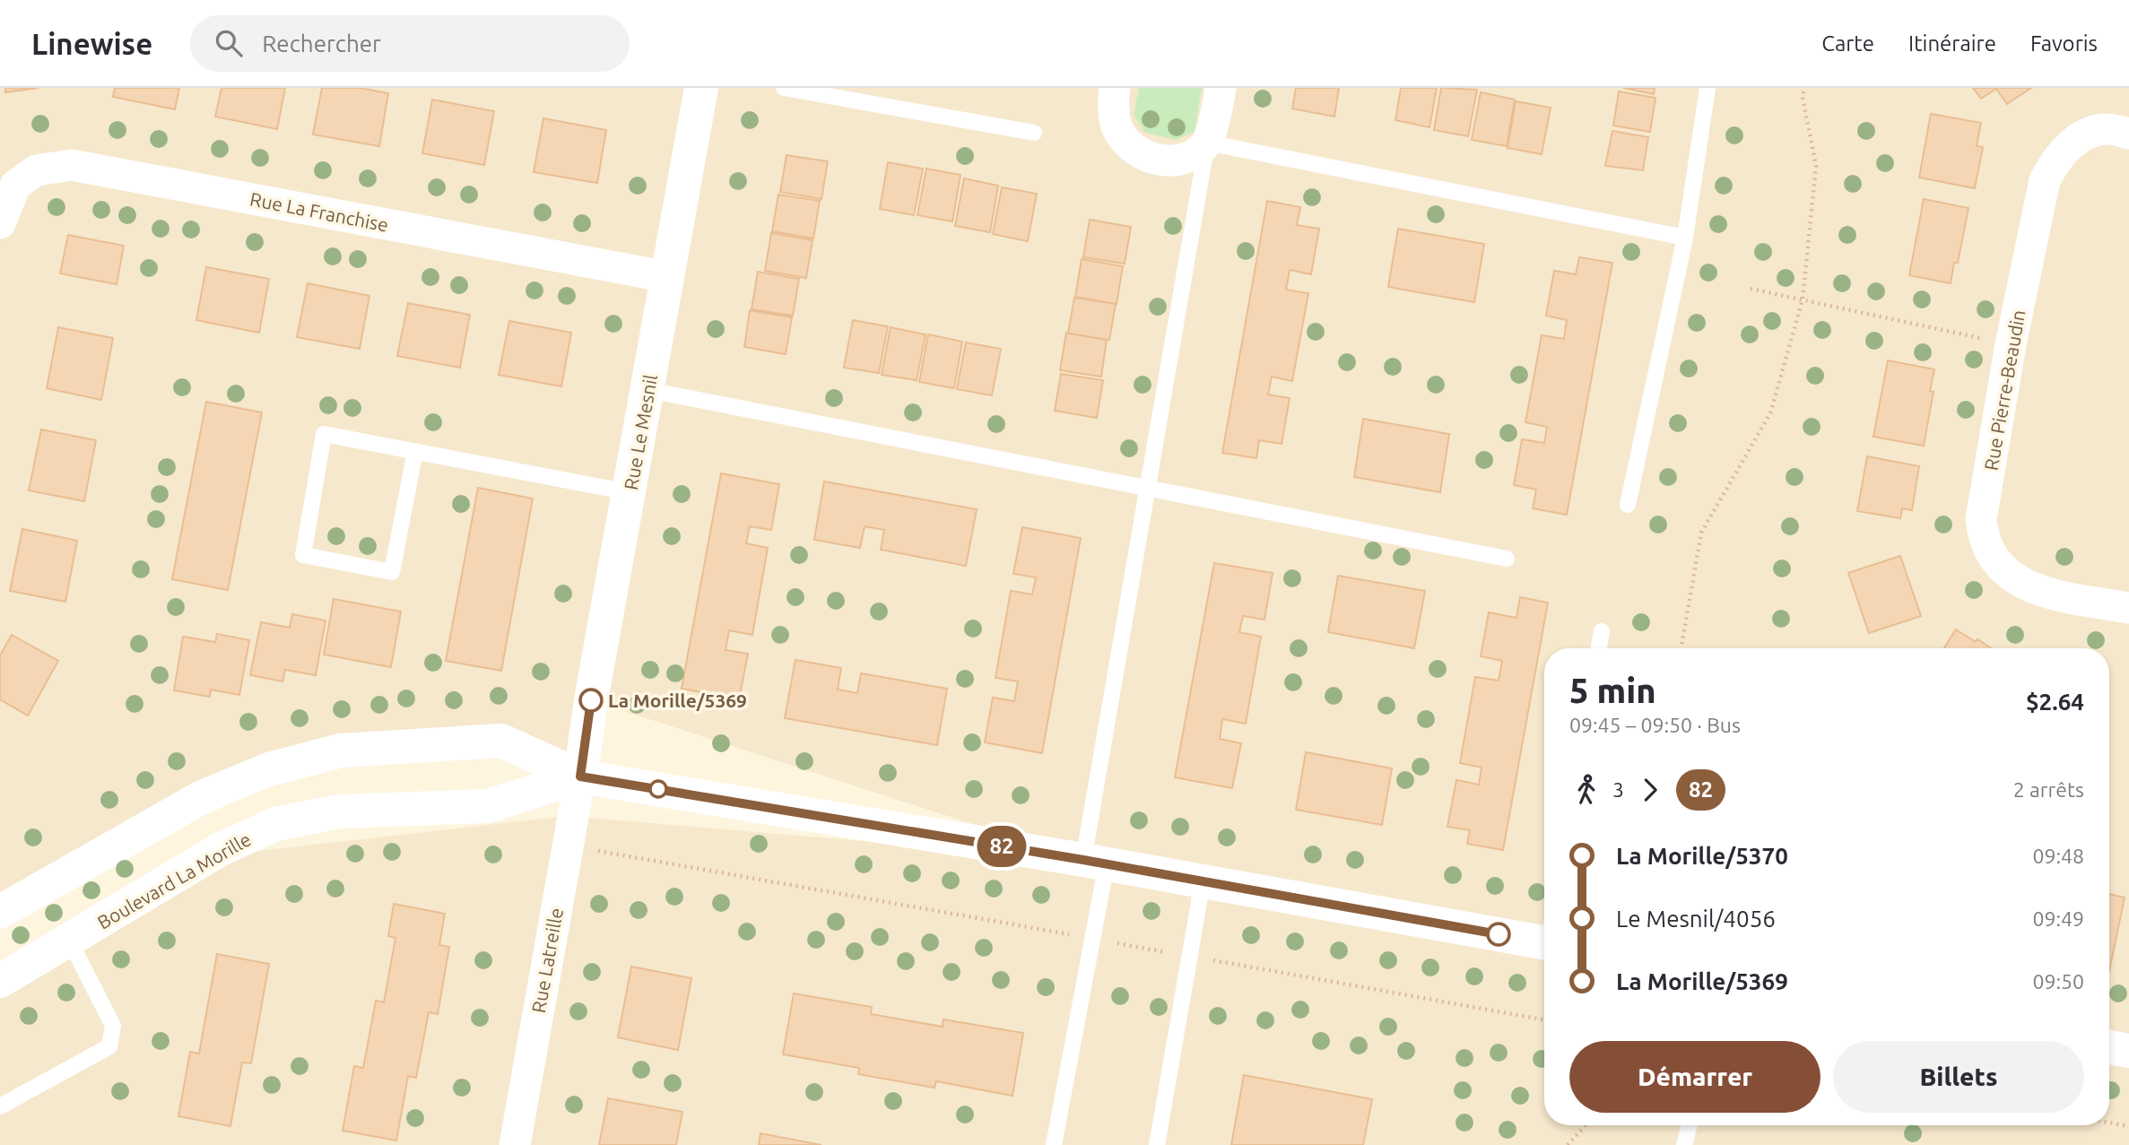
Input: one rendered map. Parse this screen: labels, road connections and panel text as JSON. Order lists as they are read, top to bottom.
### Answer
{
  "streets": {
    "street": [
      "Rue La Franchise",
      "Rue Pierre-Beaudin",
      "Rue Le Mesnil",
      "Boulevard La Morille",
      "Rue Latreille"
    ]
  },
  "crossings": [
    ["Rue La Franchise", "Rue Le Mesnil"],
    ["Rue Le Mesnil", "Boulevard La Morille"],
    ["Rue Le Mesnil", "Rue Latreille"],
    ["Boulevard La Morille", "Rue Latreille"]
  ],
  "places": ["La Morille/5369"],
  "lines": ["bus line 82"],
  "page": {
    "header": "Linewise",
    "search": "Rechercher",
    "nav": ["Carte", "Itinéraire", "Favoris"],
    "on_map": "82",
    "heading": ["5 min", "09:45 – 09:50 · Bus", "$2.64"],
    "legs": ["3", "82", "2 arrêts"],
    "list": [
      {
        "name": "La Morille/5370",
        "value": "09:48"
      },
      {
        "name": "Le Mesnil/4056",
        "value": "09:49"
      },
      {
        "name": "La Morille/5369",
        "value": "09:50"
      }
    ],
    "buttons": ["Démarrer", "Billets"]
  }
}
